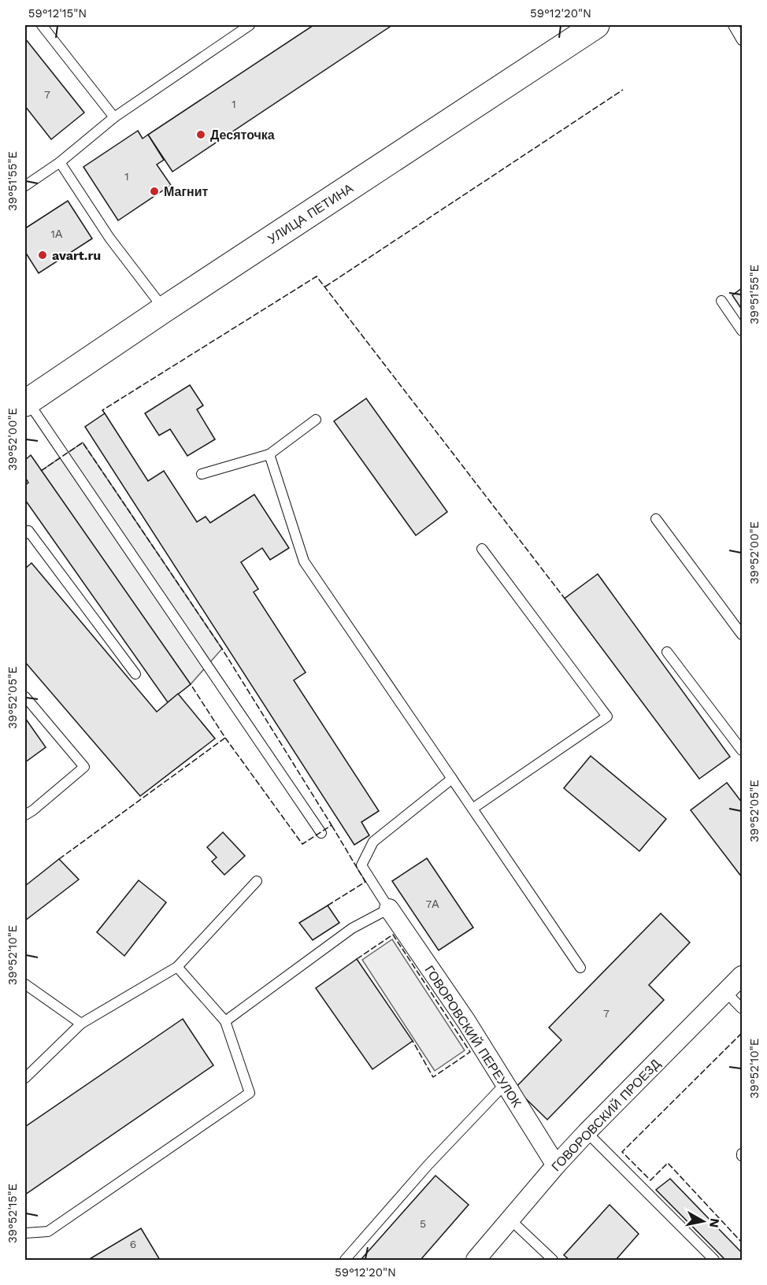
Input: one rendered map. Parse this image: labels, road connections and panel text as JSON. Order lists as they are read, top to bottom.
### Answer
{
  "streets": {
    "street": ["УЛИЦА ПЕТИНА", "ГОВОРОВСКИЙ ПЕРЕУЛОК", "ГОВОРОВСКИЙ ПРОЕЗД"]
  },
  "crossings": [
    ["ГОВОРОВСКИЙ ПЕРЕУЛОК", "ГОВОРОВСКИЙ ПРОЕЗД"]
  ],
  "places": ["Десяточка", "Магнит", "avart.ru"],
  "house_numbers": [
    "7",
    "1",
    "1",
    "1А",
    "7А",
    "7",
    "5",
    "6"
  ],
  "north": "right",
  "coordinates": [
    "59°12'15\"N",
    "59°12'20\"N",
    "39°51'55\"E",
    "39°52'00\"E",
    "39°52'05\"E",
    "39°52'10\"E",
    "39°52'15\"E"
  ]
}
